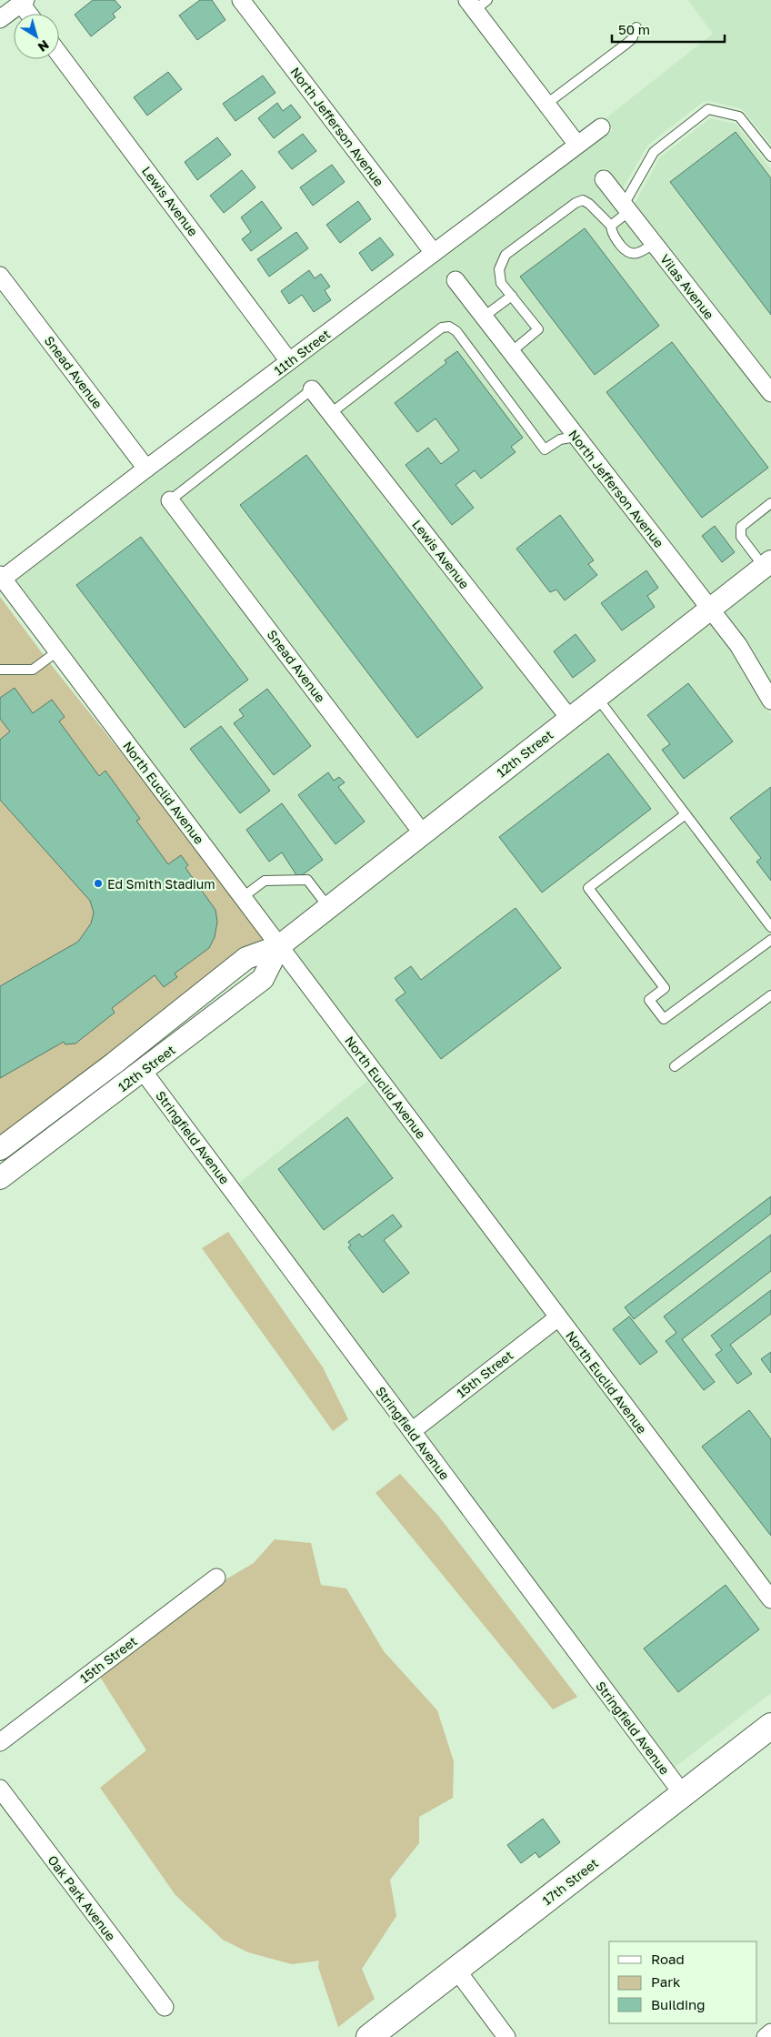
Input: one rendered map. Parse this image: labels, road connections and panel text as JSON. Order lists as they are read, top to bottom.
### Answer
{
  "streets": {
    "main road": ["17th Street"],
    "street": [
      "North Jefferson Avenue",
      "Lewis Avenue",
      "Vilas Avenue",
      "11th Street",
      "Snead Avenue",
      "12th Street",
      "North Euclid Avenue",
      "Stringfield Avenue",
      "15th Street",
      "Oak Park Avenue"
    ]
  },
  "crossings": [
    ["North Jefferson Avenue", "11th Street"],
    ["North Jefferson Avenue", "12th Street"],
    ["Lewis Avenue", "11th Street"],
    ["Lewis Avenue", "12th Street"],
    ["11th Street", "Snead Avenue"],
    ["11th Street", "North Euclid Avenue"],
    ["Snead Avenue", "12th Street"],
    ["12th Street", "North Euclid Avenue"],
    ["12th Street", "Stringfield Avenue"],
    ["North Euclid Avenue", "15th Street"],
    ["Stringfield Avenue", "15th Street"],
    ["Stringfield Avenue", "17th Street"]
  ],
  "places": ["Ed Smith Stadium"],
  "legend": ["Road", "Park", "Building"],
  "scale_bar": "50 m",
  "north": "bottom right"
}
